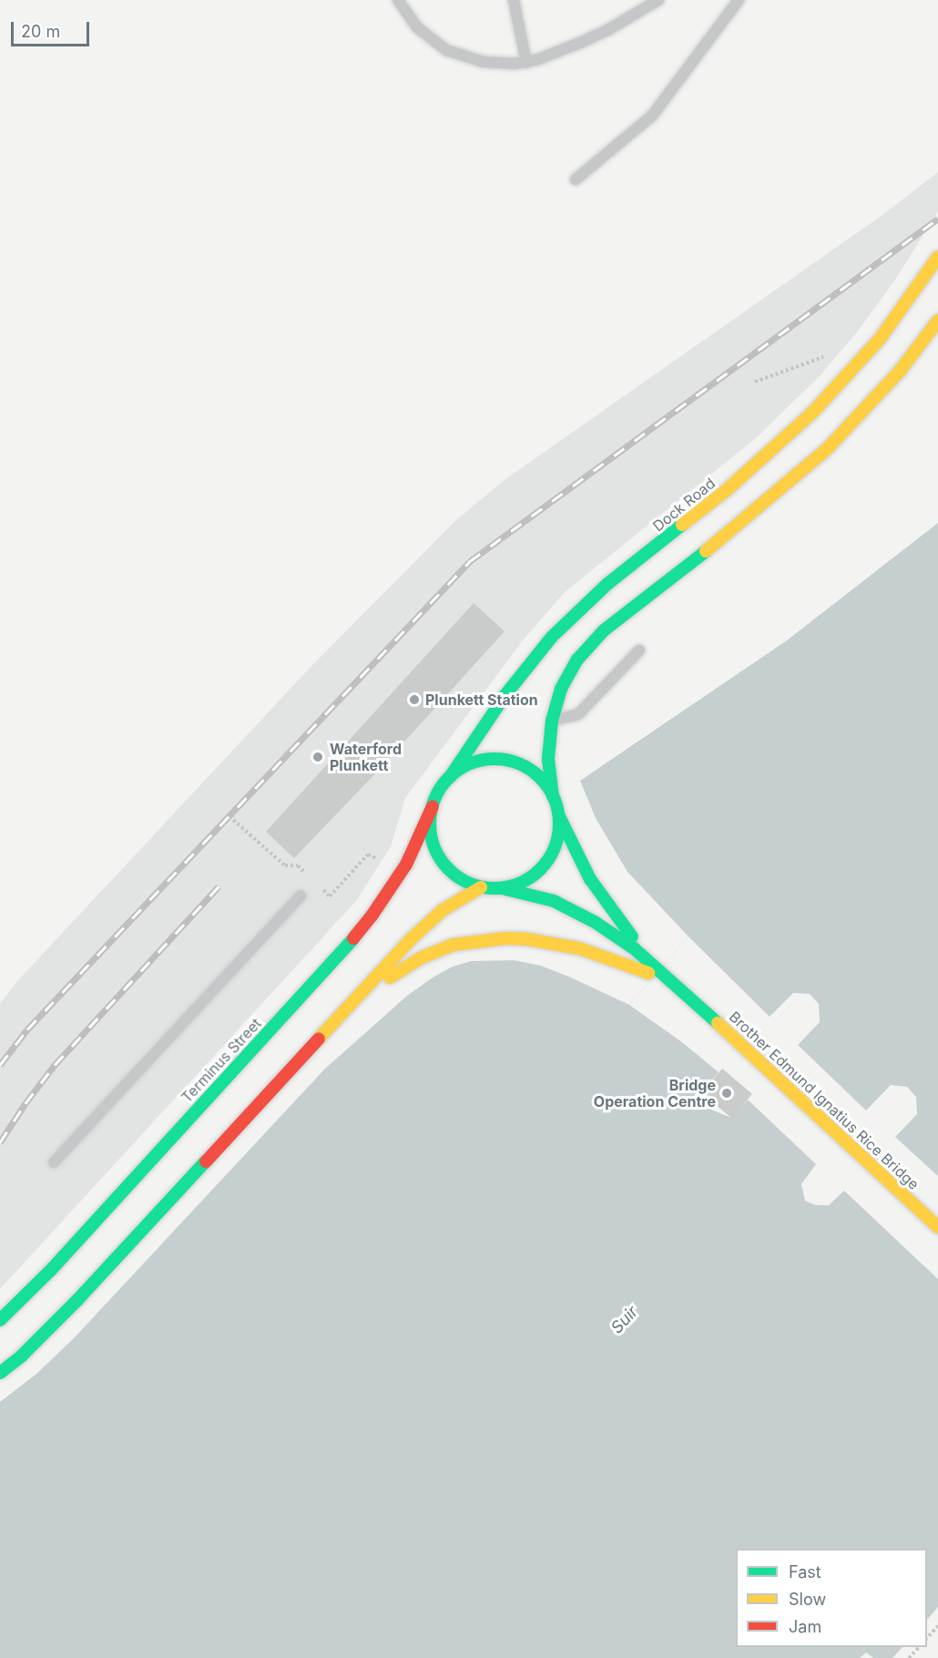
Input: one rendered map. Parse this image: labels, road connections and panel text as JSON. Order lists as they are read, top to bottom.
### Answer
{
  "streets": {
    "main road": ["Dock Road", "Terminus Street", "Brother Edmund Ignatius Rice Bridge"]
  },
  "crossings": [
    ["Dock Road", "Terminus Street"],
    ["Dock Road", "Brother Edmund Ignatius Rice Bridge"],
    ["Terminus Street", "Brother Edmund Ignatius Rice Bridge"]
  ],
  "water": ["Suir"],
  "places": ["Plunkett Station", "Waterford Plunkett", "Bridge Operation Centre"],
  "legend": ["Fast", "Slow", "Jam"],
  "scale_bar": "20 m"
}
